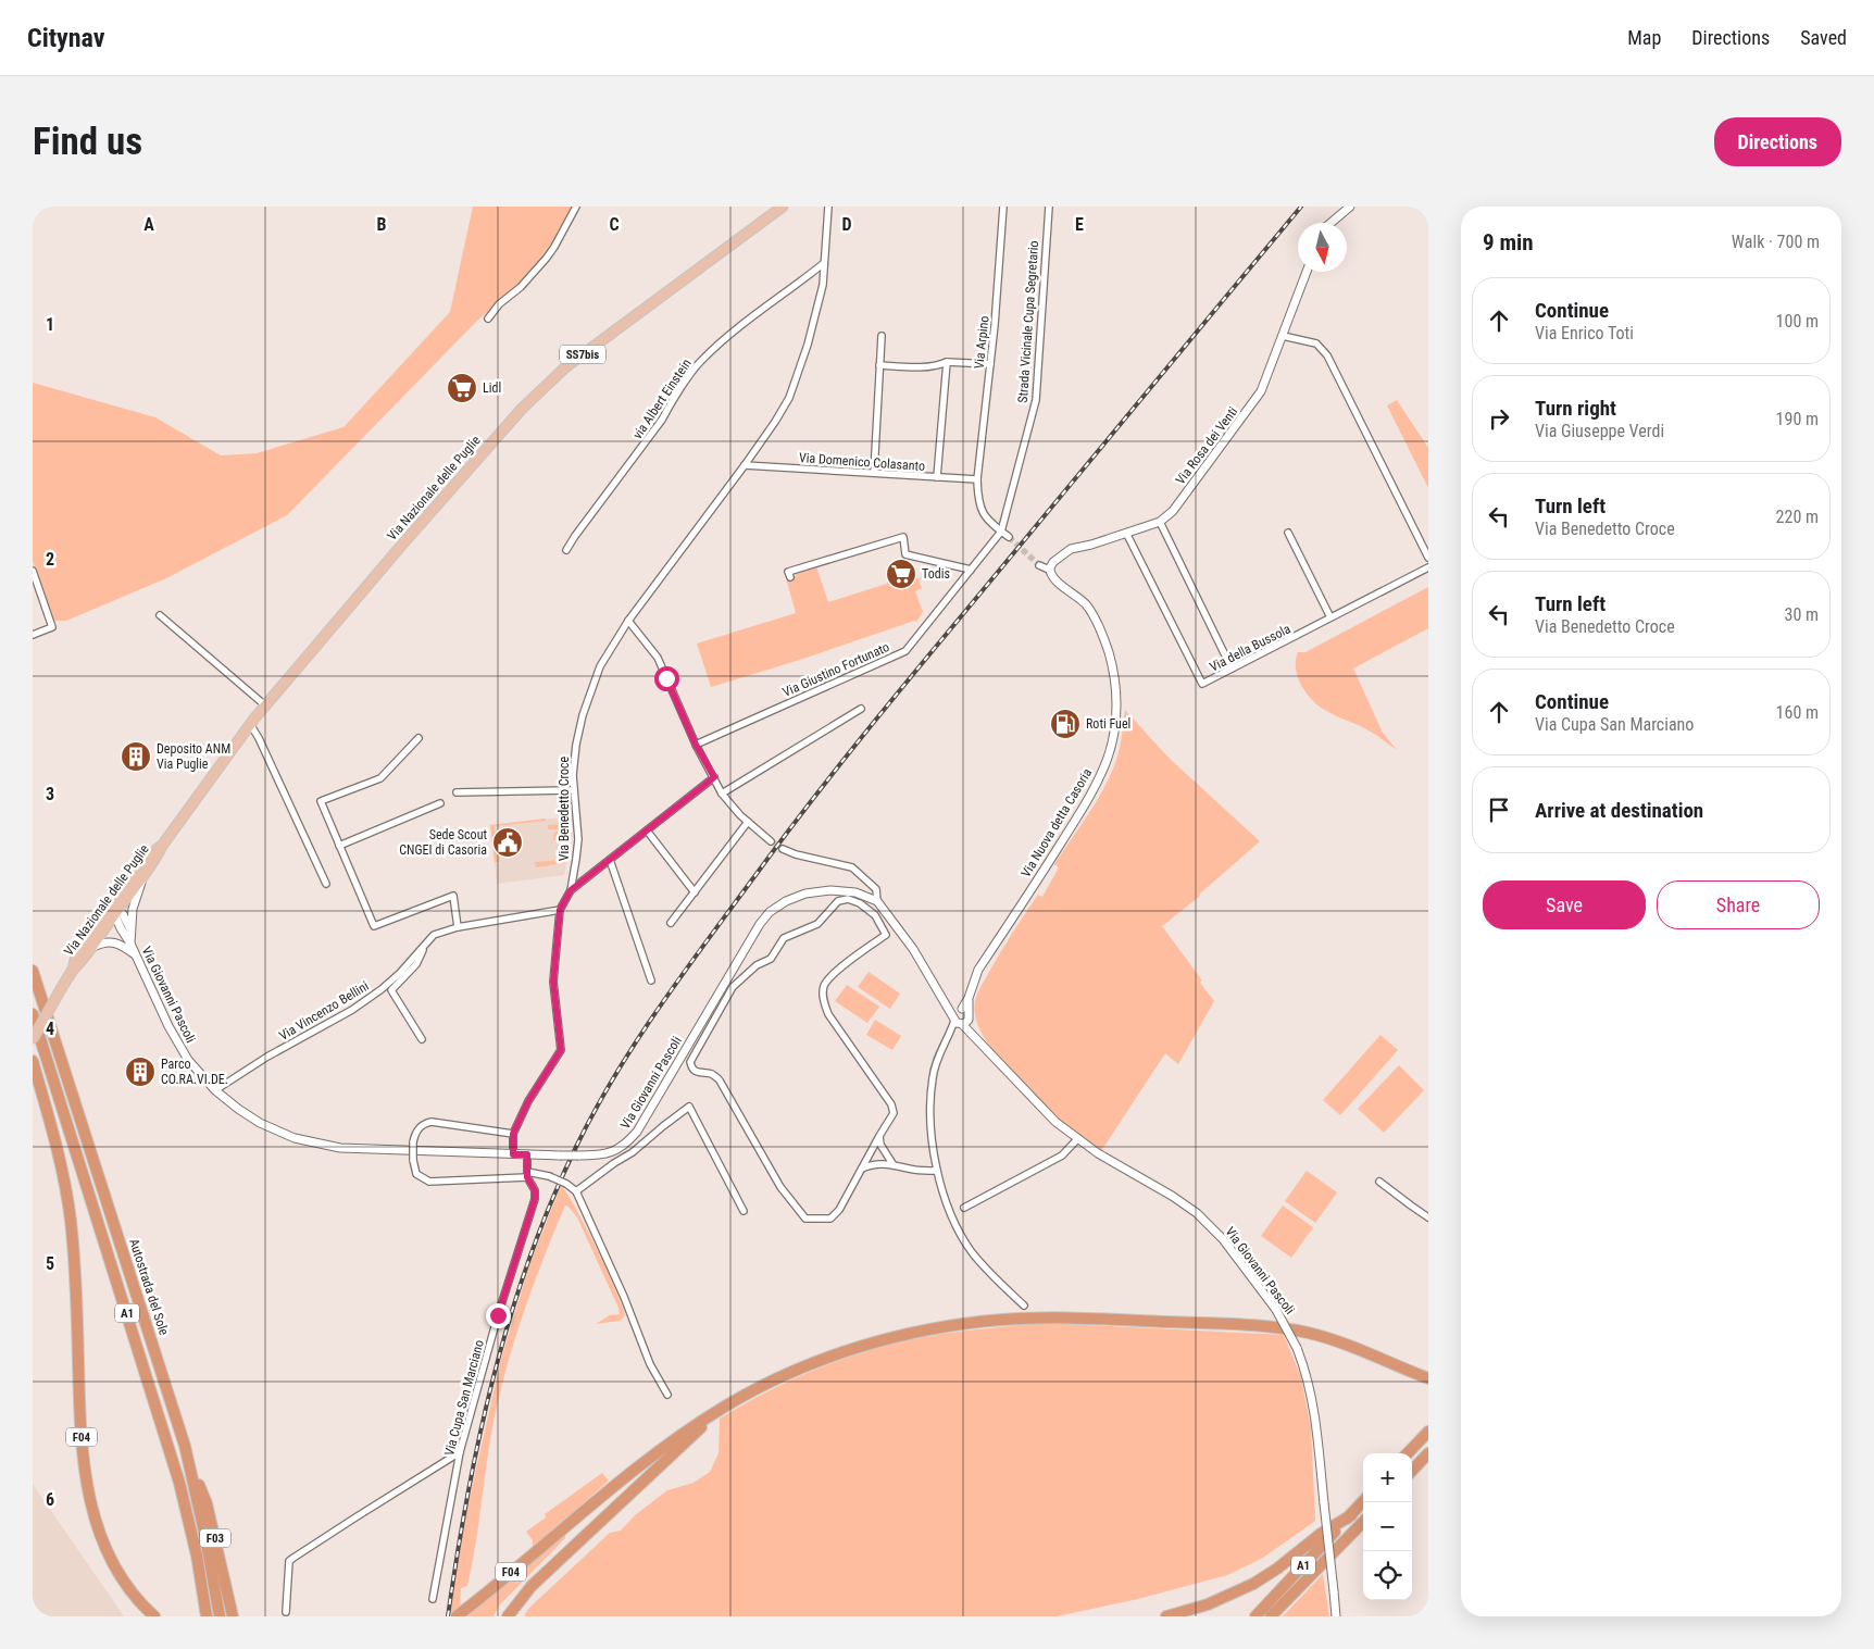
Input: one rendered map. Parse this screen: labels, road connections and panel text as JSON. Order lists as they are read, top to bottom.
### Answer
{
  "streets": {
    "highway": [
      "Autostrada del Sole",
      "A1",
      "F04",
      "F03"
    ],
    "main road": ["SS7bis", "Via Nazionale delle Puglie"],
    "street": [
      "Strada Vicinale Cupa Segretario",
      "Via Arpino",
      "via Albert Einstein",
      "Via Rosa dei Venti",
      "Via Domenico Colasanto",
      "Via della Bussola",
      "Via Giustino Fortunato",
      "Via Benedetto Croce",
      "Via Nuova detta Casoria",
      "Via Giovanni Pascoli",
      "Via Vincenzo Bellini",
      "Via Cupa San Marciano"
    ]
  },
  "crossings": [
    ["Strada Vicinale Cupa Segretario", "Via Arpino"],
    ["Strada Vicinale Cupa Segretario", "Via Giustino Fortunato"],
    ["Via Arpino", "Via Domenico Colasanto"],
    ["Via Arpino", "Via Giustino Fortunato"],
    ["via Albert Einstein", "Via Benedetto Croce"],
    ["Via Rosa dei Venti", "Via della Bussola"],
    ["Via Rosa dei Venti", "Via Nuova detta Casoria"],
    ["Via Domenico Colasanto", "Via Benedetto Croce"],
    ["Via Benedetto Croce", "Via Giovanni Pascoli"],
    ["Via Benedetto Croce", "Via Vincenzo Bellini"],
    ["Via Nuova detta Casoria", "Via Giovanni Pascoli"],
    ["Via Giovanni Pascoli", "Via Vincenzo Bellini"],
    ["Via Giovanni Pascoli", "Via Cupa San Marciano"],
    ["Autostrada del Sole", "F03"]
  ],
  "places": {
    "supermarket": ["Lidl", "Todis"],
    "fuel station": ["Roti Fuel"],
    "building": ["Deposito ANM Via Puglie", "Parco CO.RA.VI.DE."],
    "public building": ["Sede Scout CNGEI di Casoria"]
  },
  "north": "bottom",
  "page": {
    "header": "Citynav",
    "nav": ["Map", "Directions", "Saved"],
    "buttons": [
      "Directions",
      ["Save", "Share"]
    ],
    "title": "Find us",
    "heading": ["9 min", "Walk · 700 m"],
    "list": [
      ["Continue", "Via Enrico Toti", "100 m"],
      ["Turn right", "Via Giuseppe Verdi", "190 m"],
      ["Turn left", "Via Benedetto Croce", "220 m"],
      ["Turn left", "Via Benedetto Croce", "30 m"],
      ["Continue", "Via Cupa San Marciano", "160 m"],
      "Arrive at destination"
    ],
    "map_buttons": ["+", "−"]
  },
  "grid": {
    "columns": [
      "A",
      "B",
      "C",
      "D",
      "E"
    ],
    "rows": [
      "1",
      "2",
      "3",
      "4",
      "5",
      "6"
    ]
  }
}
